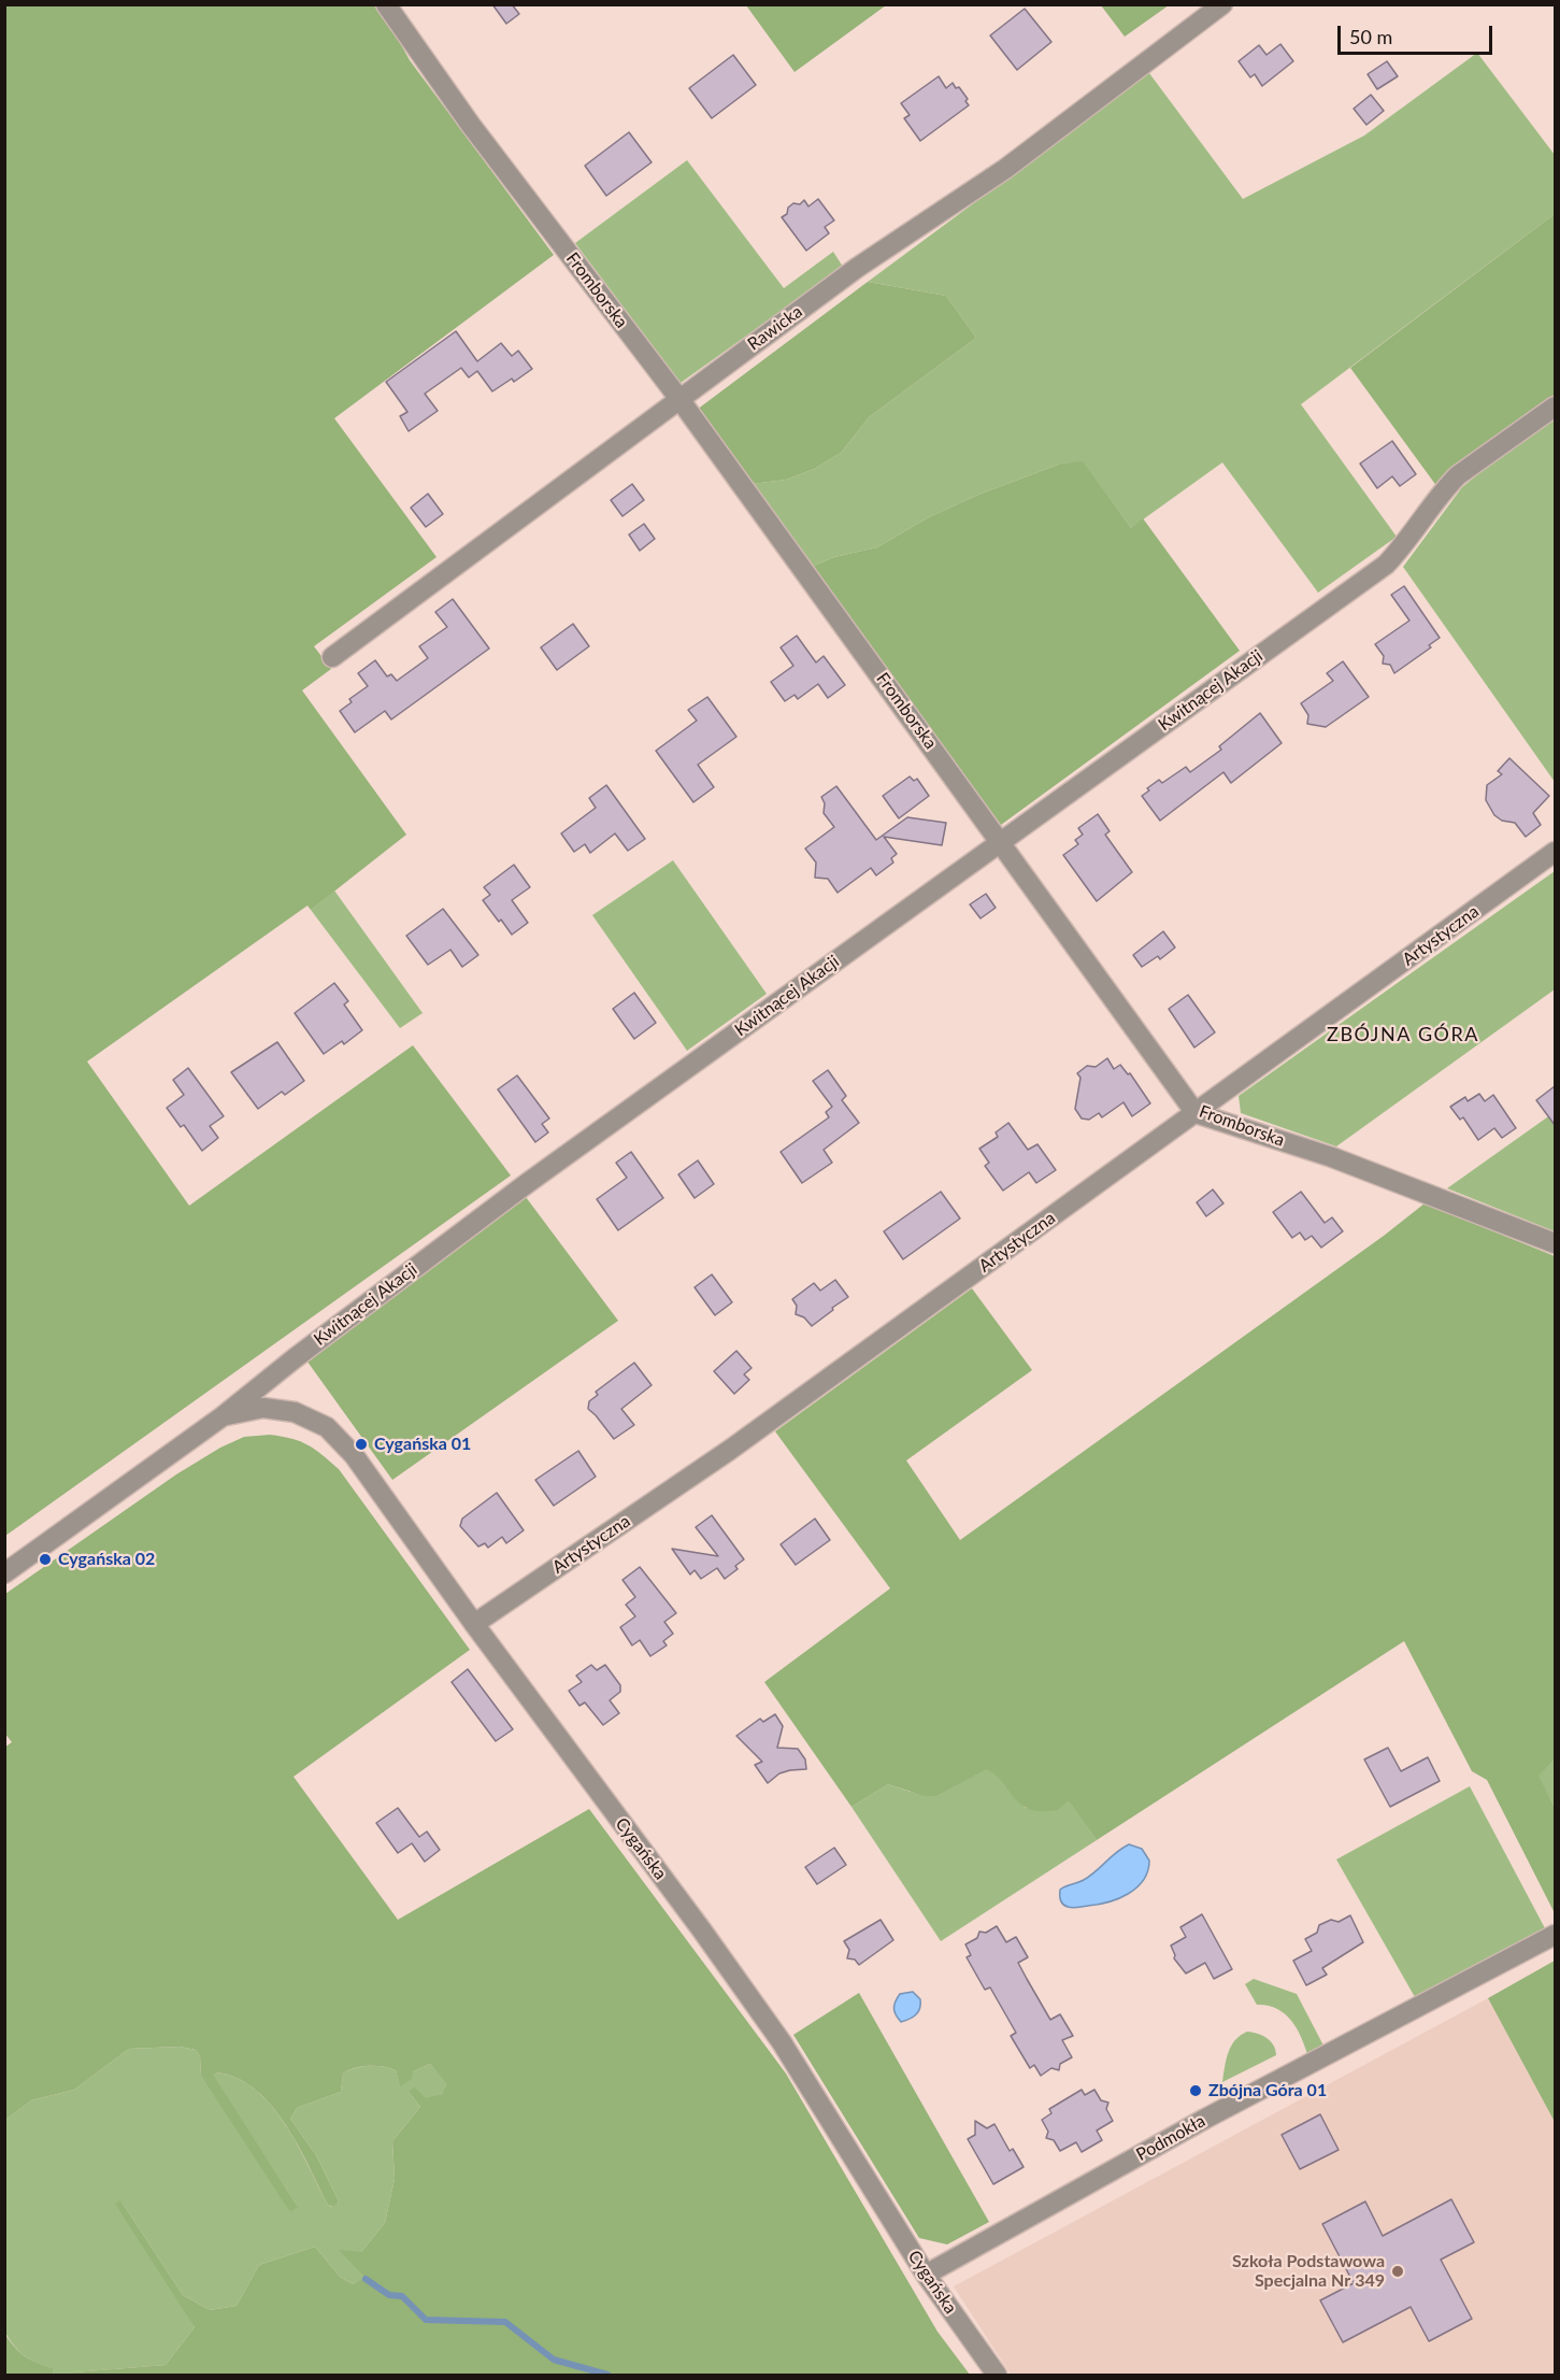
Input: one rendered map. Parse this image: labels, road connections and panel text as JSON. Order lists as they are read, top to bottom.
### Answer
{
  "streets": {
    "street": [
      "Fromborska",
      "Rawicka",
      "Kwitnącej Akacji",
      "Artystyczna",
      "Cygańska",
      "Podmokła"
    ]
  },
  "crossings": [
    ["Fromborska", "Rawicka"],
    ["Fromborska", "Kwitnącej Akacji"],
    ["Fromborska", "Artystyczna"],
    ["Kwitnącej Akacji", "Cygańska"],
    ["Artystyczna", "Cygańska"],
    ["Cygańska", "Podmokła"]
  ],
  "districts": ["ZBÓJNA GÓRA"],
  "places": [
    "Cygańska 01",
    "Cygańska 02",
    "Zbójna Góra 01",
    "Szkoła Podstawowa Specjalna Nr 349"
  ],
  "scale_bar": "50 m"
}
